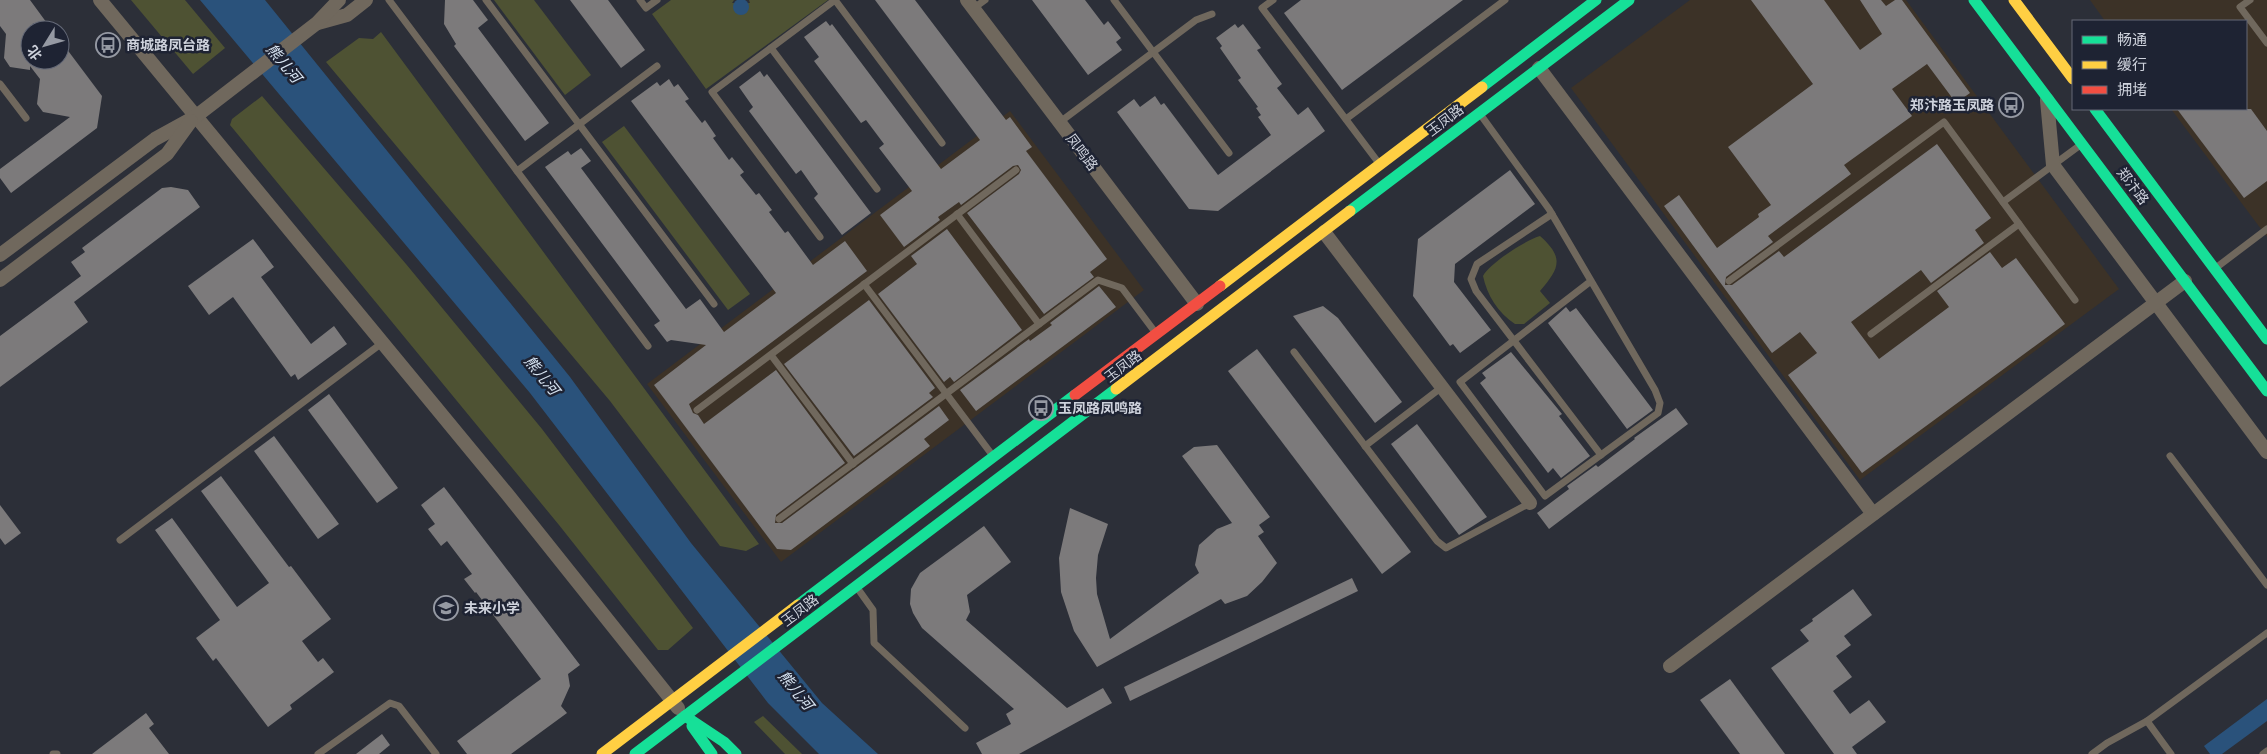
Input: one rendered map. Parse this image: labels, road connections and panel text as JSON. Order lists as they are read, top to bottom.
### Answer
{
  "streets": {
    "street": ["玉凤路", "凤鸣路", "郑汴路"]
  },
  "crossings": [
    ["玉凤路", "凤鸣路"]
  ],
  "water": ["熊儿河"],
  "places": {
    "bus stop": ["商城路凤台路", "郑汴路玉凤路", "玉凤路凤鸣路"],
    "school or university": ["未来小学"]
  },
  "legend": ["畅通", "缓行", "拥堵"],
  "north": "bottom left"
}
